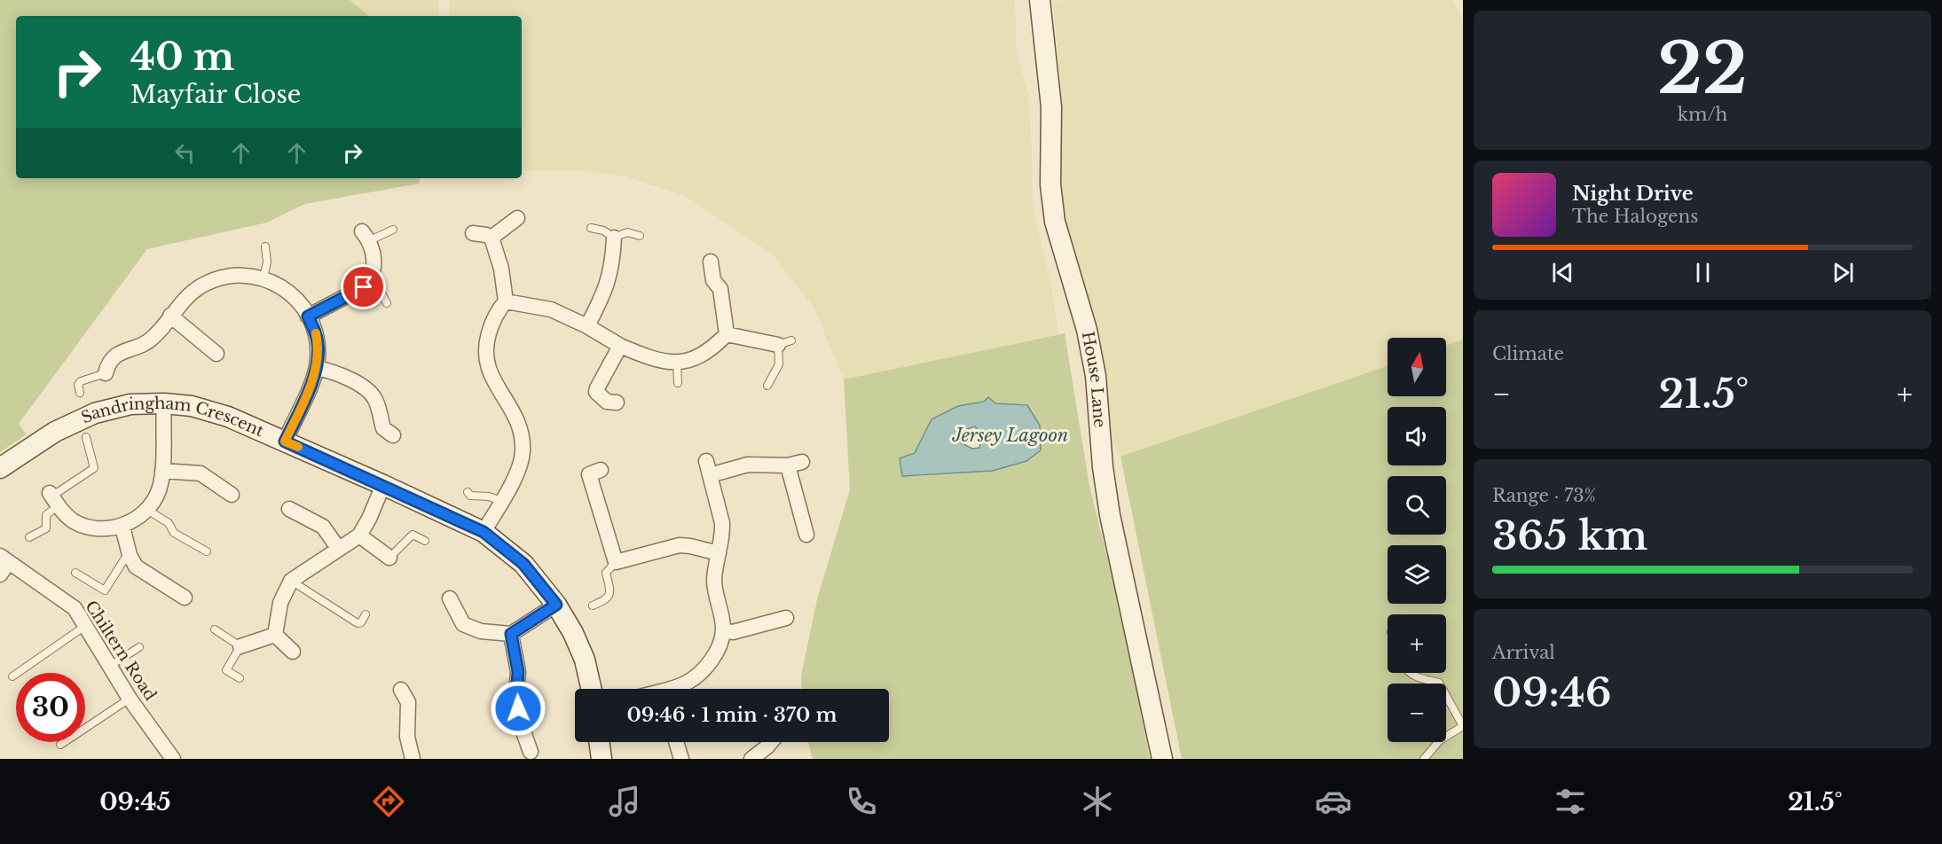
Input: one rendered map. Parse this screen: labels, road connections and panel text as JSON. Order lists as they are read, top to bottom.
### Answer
{
  "streets": {
    "street": ["House Lane", "Sandringham Crescent", "Chiltern Road"]
  },
  "water": ["Jersey Lagoon"],
  "north": "top",
  "page": {
    "tile": [
      ["22", "km/h"],
      "Climate",
      ["Range · 73%", "365 km"],
      ["Arrival", "09:46"]
    ],
    "turn": ["40 m", "Mayfair Close"],
    "song": ["Night Drive", "The Halogens"],
    "map_buttons": ["+", "−"],
    "heat": ["−", "21.5°", "+"],
    "limit": "30",
    "trip": "09:46 · 1 min · 370 m",
    "tabs": ["09:45", "21.5°"]
  }
}
